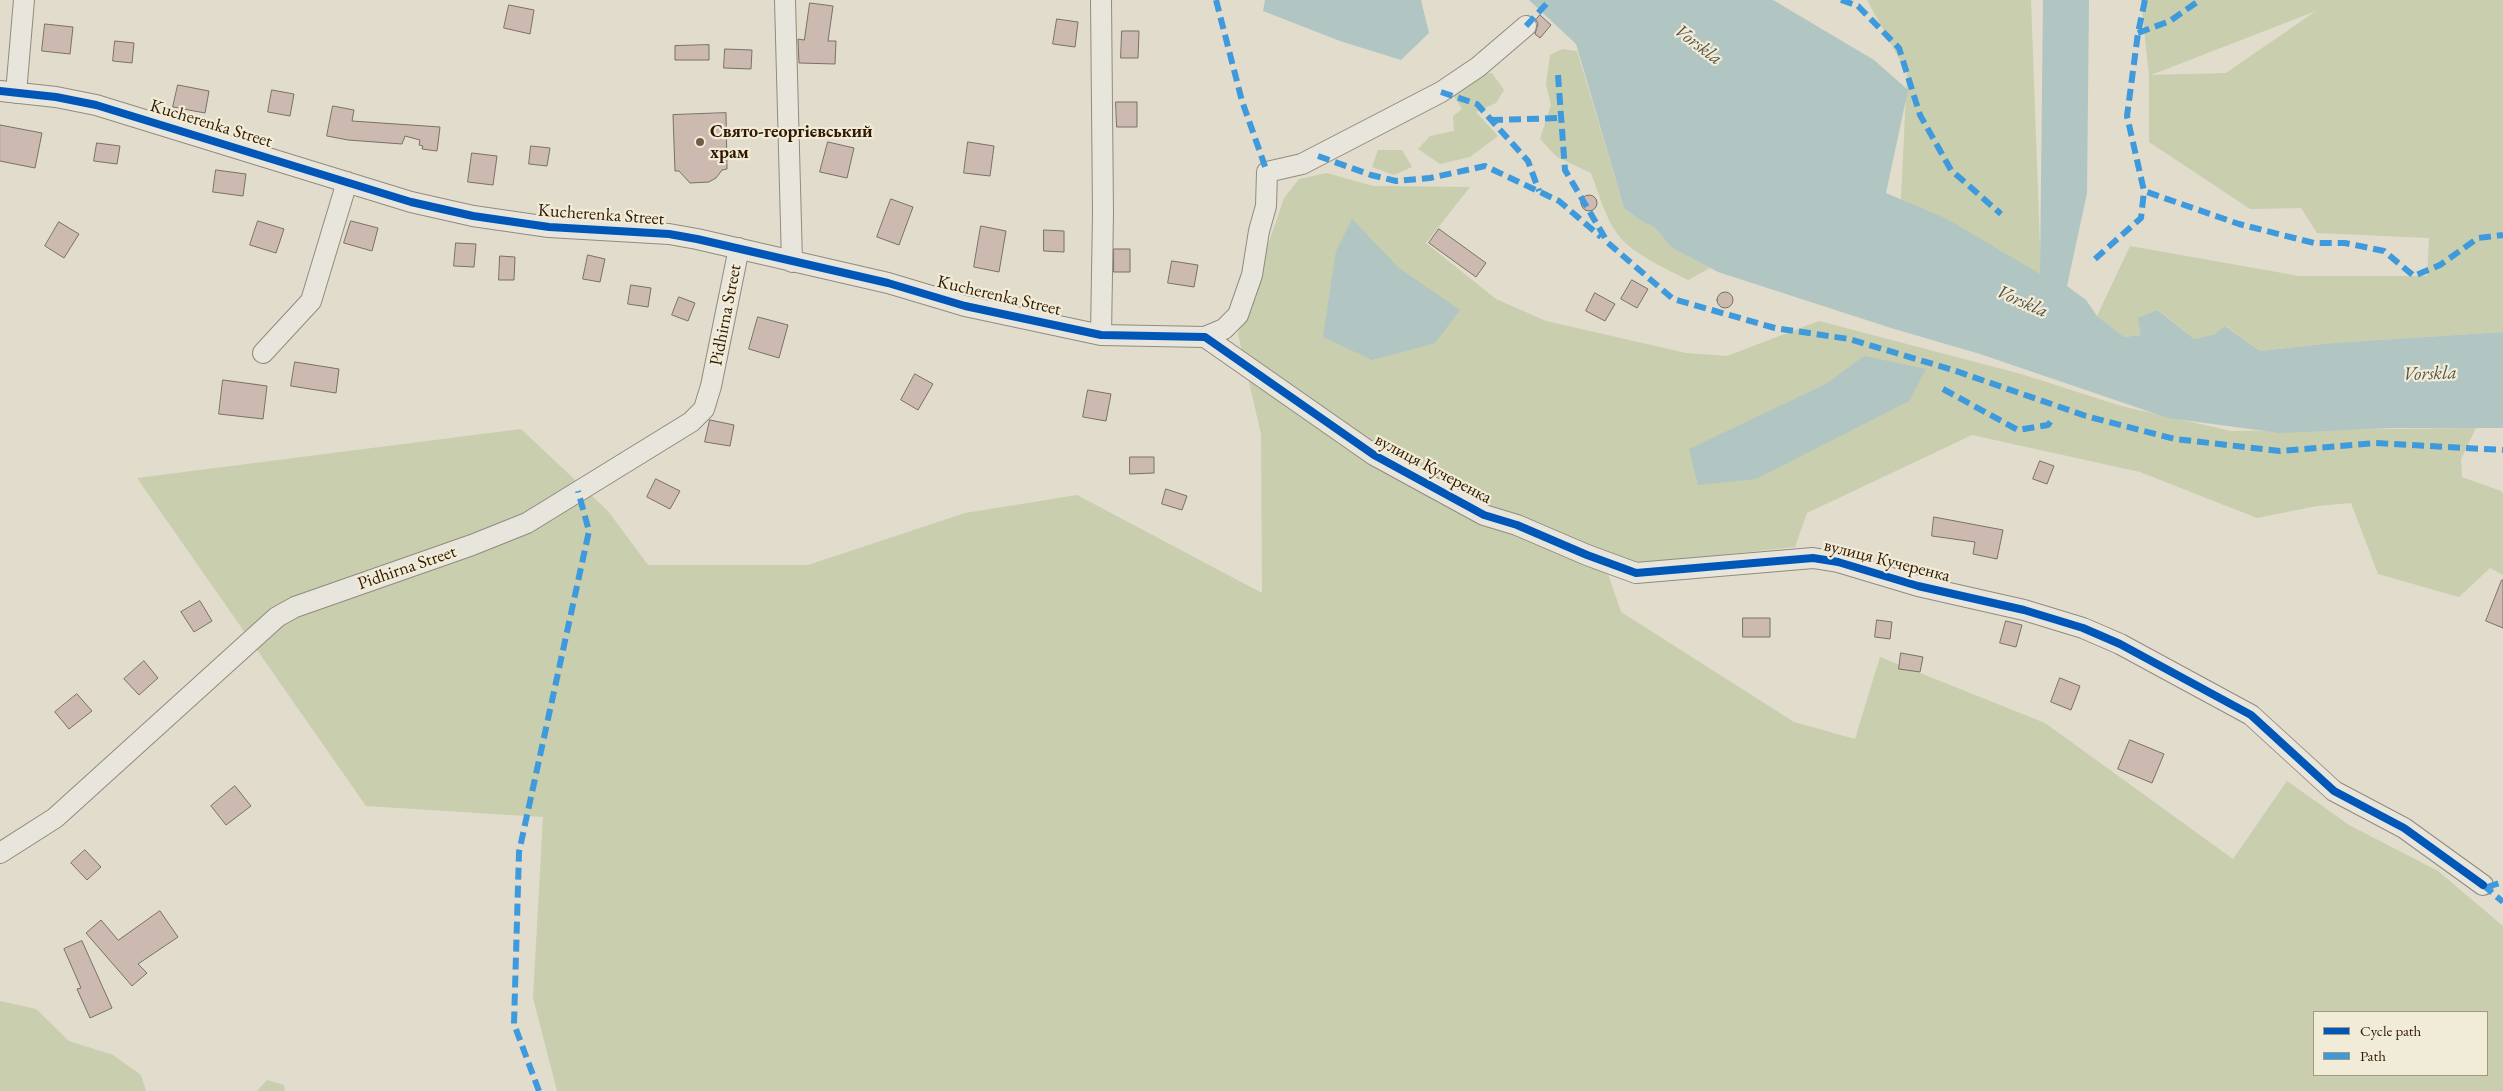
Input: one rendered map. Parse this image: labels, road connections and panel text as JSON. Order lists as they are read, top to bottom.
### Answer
{
  "streets": {
    "street": ["Kucherenka Street", "Pidhirna Street", "вулиця Кучеренка"]
  },
  "crossings": [
    ["Kucherenka Street", "Pidhirna Street"],
    ["Kucherenka Street", "вулиця Кучеренка"]
  ],
  "water": ["Vorskla"],
  "places": ["Свято-георгієвський храм"],
  "legend": ["Cycle path", "Path"]
}
